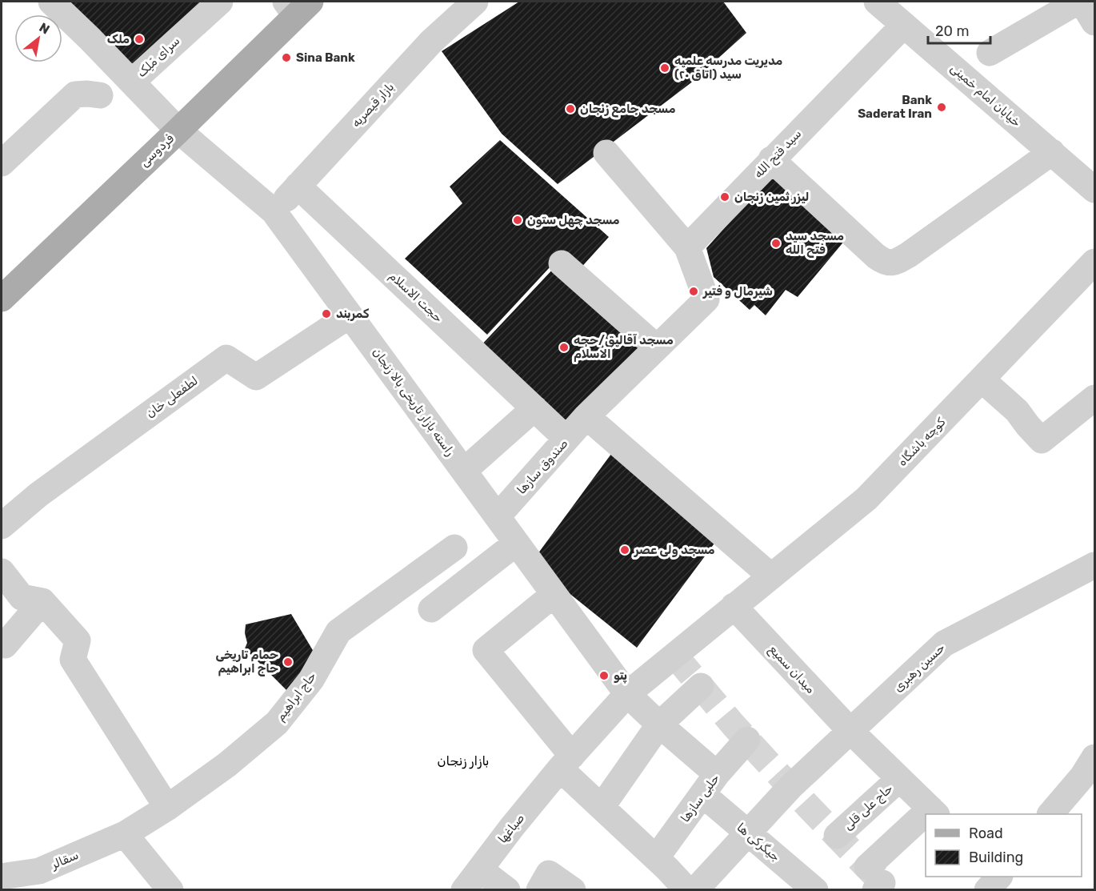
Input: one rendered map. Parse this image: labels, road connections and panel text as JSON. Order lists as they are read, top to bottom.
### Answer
{
  "streets": {
    "main road": ["فردوسی"],
    "street": [
      "سرای مَلِک",
      "خیابان امام خمینی",
      "بازار قیصریه",
      "سید فتح الله",
      "حجت الاسلام",
      "لطفعلی خان",
      "راسته بازار تاریخی بالا زنجان",
      "کوچه باشگاه",
      "صندوق سازها",
      "حسین رهبری",
      "میدان سمیع",
      "حاج ابراهیم",
      "حلبی سازها",
      "حاج علی قلی",
      "صباغها",
      "جیگرکی ها",
      "سقالر"
    ]
  },
  "crossings": [
    ["سرای مَلِک", "راسته بازار تاریخی بالا زنجان"],
    ["خیابان امام خمینی", "سید فتح الله"],
    ["بازار قیصریه", "حجت الاسلام"],
    ["بازار قیصریه", "راسته بازار تاریخی بالا زنجان"],
    ["فردوسی", "راسته بازار تاریخی بالا زنجان"],
    ["حجت الاسلام", "صندوق سازها"],
    ["لطفعلی خان", "راسته بازار تاریخی بالا زنجان"],
    ["راسته بازار تاریخی بالا زنجان", "کوچه باشگاه"],
    ["راسته بازار تاریخی بالا زنجان", "صندوق سازها"],
    ["راسته بازار تاریخی بالا زنجان", "صباغها"],
    ["راسته بازار تاریخی بالا زنجان", "جیگرکی ها"],
    ["کوچه باشگاه", "میدان سمیع"],
    ["کوچه باشگاه", "صباغها"],
    ["حسین رهبری", "میدان سمیع"],
    ["میدان سمیع", "حاج علی قلی"],
    ["حاج ابراهیم", "سقالر"],
    ["حلبی سازها", "جیگرکی ها"]
  ],
  "districts": ["بازار زنجان"],
  "places": [
    "ملک",
    "Sina Bank",
    "مدیریت مدرسه علمیه سید (اتاق ۲۰)",
    "Bank Saderat Iran",
    "مسجد جامع زنجان",
    "لیزر ثمین زنجان",
    "مسجد چهل ستون",
    "مسجد سید فتح الله",
    "شیرمال و فتیر",
    "کمربند",
    "مسجد آقالیق/حجه الاسلام",
    "مسجد ولی عصر",
    "حمام تاریخی حاج ابراهیم",
    "پتو"
  ],
  "legend": ["Road", "Building"],
  "scale_bar": "20 m",
  "north": "top right"
}
